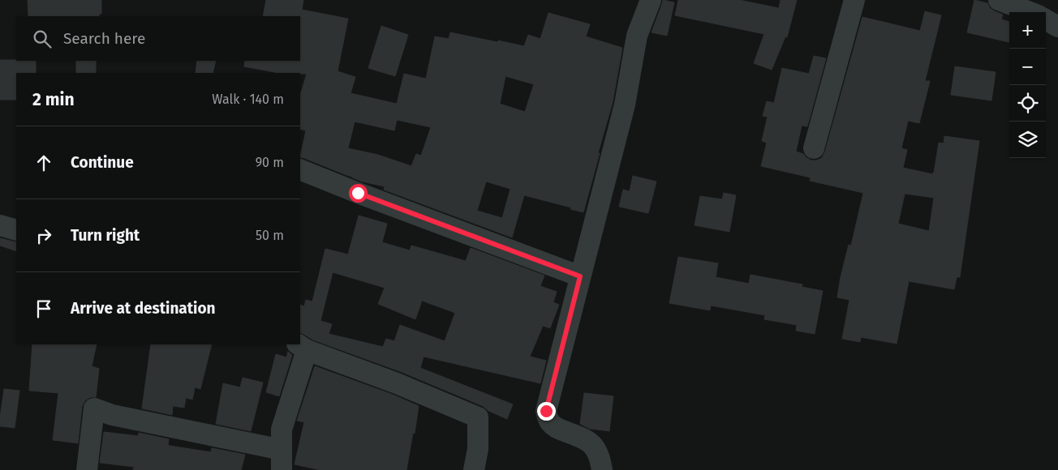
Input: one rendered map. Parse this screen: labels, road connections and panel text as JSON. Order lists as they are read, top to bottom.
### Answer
{
  "page": {
    "map_buttons": ["+", "−"],
    "search": "Search here",
    "heading": ["2 min", "Walk · 140 m"],
    "list": [
      ["Continue", "90 m"],
      ["Turn right", "50 m"],
      "Arrive at destination"
    ]
  }
}
